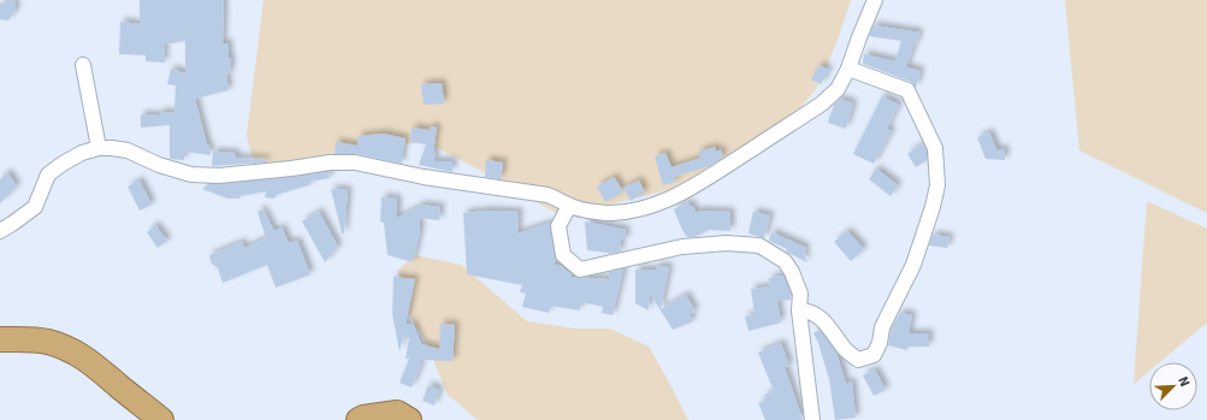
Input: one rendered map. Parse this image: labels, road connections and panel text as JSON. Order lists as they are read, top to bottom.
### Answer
{
  "north": "top right"
}
